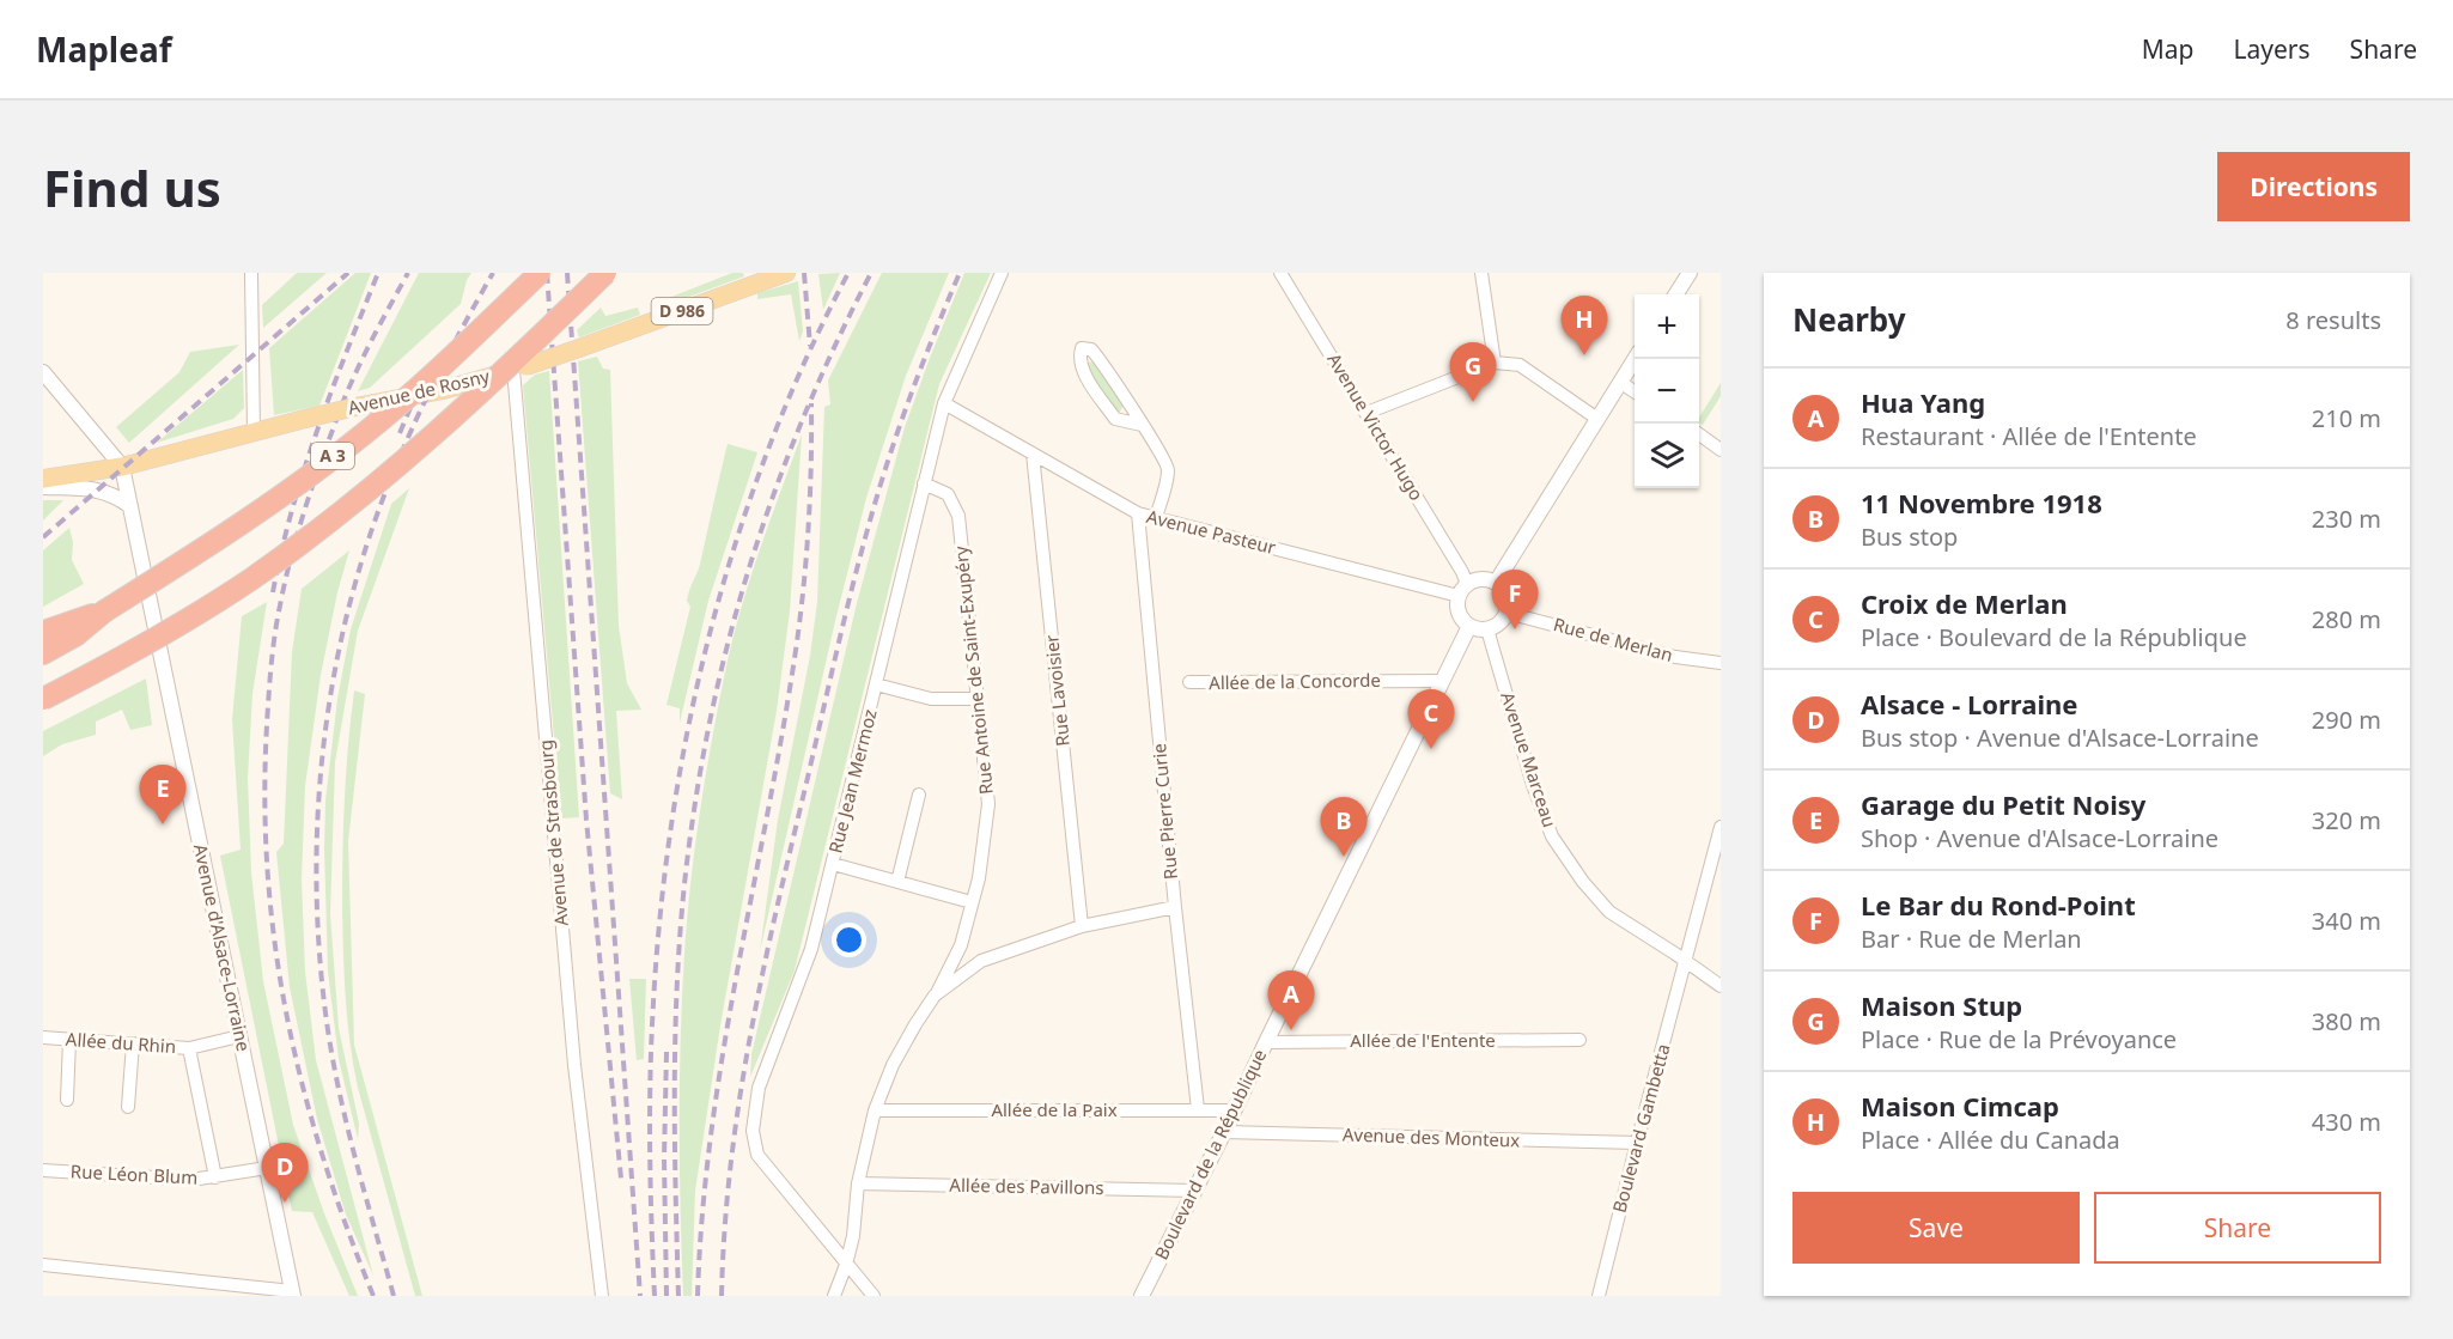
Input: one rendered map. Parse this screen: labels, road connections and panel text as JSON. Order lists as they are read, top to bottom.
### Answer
{
  "streets": {
    "highway": ["A 3"],
    "main road": ["D 986", "Avenue de Rosny"],
    "street": [
      "Avenue Victor Hugo",
      "Avenue Pasteur",
      "Rue de Merlan",
      "Rue Antoine de Saint-Exupéry",
      "Allée de la Concorde",
      "Rue Lavoisier",
      "Avenue Marceau",
      "Rue Jean Mermoz",
      "Rue Pierre Curie",
      "Avenue de Strasbourg",
      "Avenue d'Alsace-Lorraine",
      "Allée de l'Entente",
      "Allée du Rhin",
      "Allée de la Paix",
      "Boulevard Gambetta",
      "Avenue des Monteux",
      "Boulevard de la République",
      "Rue Léon Blum",
      "Allée des Pavillons"
    ]
  },
  "crossings": [
    ["Avenue de Rosny", "Avenue de Strasbourg"],
    ["Avenue de Rosny", "Avenue d'Alsace-Lorraine"],
    ["Avenue Victor Hugo", "Avenue Pasteur"],
    ["Avenue Victor Hugo", "Rue de Merlan"],
    ["Avenue Victor Hugo", "Avenue Marceau"],
    ["Avenue Victor Hugo", "Boulevard de la République"],
    ["Avenue Pasteur", "Rue de Merlan"],
    ["Avenue Pasteur", "Rue Lavoisier"],
    ["Avenue Pasteur", "Avenue Marceau"],
    ["Avenue Pasteur", "Rue Jean Mermoz"],
    ["Avenue Pasteur", "Rue Pierre Curie"],
    ["Avenue Pasteur", "Boulevard de la République"],
    ["Rue de Merlan", "Avenue Marceau"],
    ["Rue de Merlan", "Boulevard de la République"],
    ["Rue Antoine de Saint-Exupéry", "Rue Jean Mermoz"],
    ["Allée de la Concorde", "Boulevard de la République"],
    ["Avenue Marceau", "Boulevard Gambetta"],
    ["Avenue Marceau", "Boulevard de la République"],
    ["Rue Pierre Curie", "Allée de la Paix"],
    ["Avenue d'Alsace-Lorraine", "Allée du Rhin"],
    ["Avenue d'Alsace-Lorraine", "Rue Léon Blum"],
    ["Allée de l'Entente", "Boulevard de la République"],
    ["Allée de la Paix", "Boulevard de la République"],
    ["Boulevard Gambetta", "Avenue des Monteux"],
    ["Avenue des Monteux", "Boulevard de la République"],
    ["Boulevard de la République", "Allée des Pavillons"]
  ],
  "page": {
    "header": "Mapleaf",
    "nav": ["Map", "Layers", "Share"],
    "buttons": [
      "Directions",
      ["Save", "Share"]
    ],
    "title": "Find us",
    "heading": ["Nearby", "8 results"],
    "map_buttons": ["+", "−"],
    "pins": [
      "H",
      "G",
      "F",
      "C",
      "E",
      "B",
      "A",
      "D"
    ],
    "list": [
      {
        "mark": "A",
        "name": "Hua Yang",
        "note": "Restaurant · Allée de l'Entente",
        "value": "210 m"
      },
      {
        "mark": "B",
        "name": "11 Novembre 1918",
        "note": "Bus stop",
        "value": "230 m"
      },
      {
        "mark": "C",
        "name": "Croix de Merlan",
        "note": "Place · Boulevard de la République",
        "value": "280 m"
      },
      {
        "mark": "D",
        "name": "Alsace - Lorraine",
        "note": "Bus stop · Avenue d'Alsace-Lorraine",
        "value": "290 m"
      },
      {
        "mark": "E",
        "name": "Garage du Petit Noisy",
        "note": "Shop · Avenue d'Alsace-Lorraine",
        "value": "320 m"
      },
      {
        "mark": "F",
        "name": "Le Bar du Rond-Point",
        "note": "Bar · Rue de Merlan",
        "value": "340 m"
      },
      {
        "mark": "G",
        "name": "Maison Stup",
        "note": "Place · Rue de la Prévoyance",
        "value": "380 m"
      },
      {
        "mark": "H",
        "name": "Maison Cimcap",
        "note": "Place · Allée du Canada",
        "value": "430 m"
      }
    ]
  }
}
